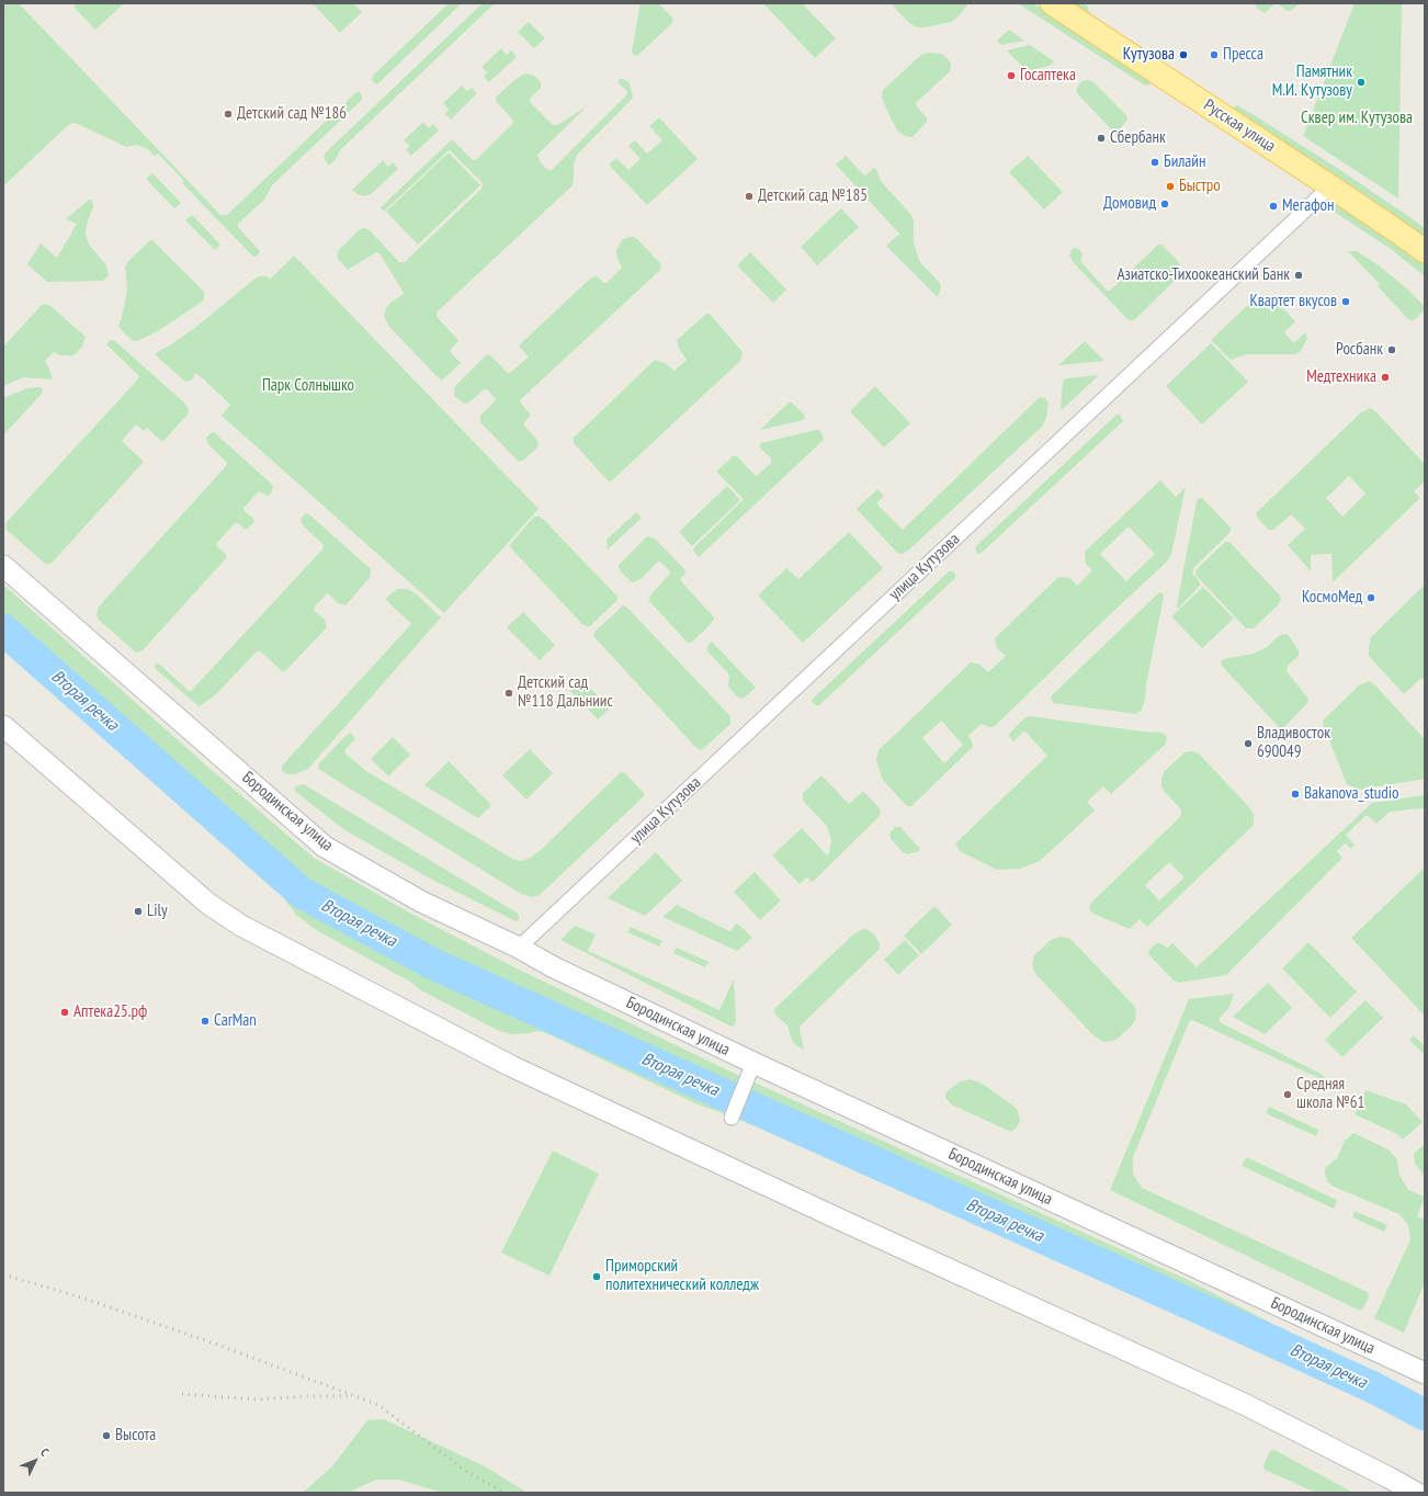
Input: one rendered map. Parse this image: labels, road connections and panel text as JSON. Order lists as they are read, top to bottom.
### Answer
{
  "streets": {
    "main road": ["Русская улица", "Бородинская улица"],
    "street": ["улица Кутузова"]
  },
  "crossings": [
    ["Русская улица", "улица Кутузова"],
    ["улица Кутузова", "Бородинская улица"]
  ],
  "water": ["Вторая речка"],
  "parks": ["Cквер им. Кутузова", "Парк Солнышко"],
  "places": [
    "Кутузова",
    "Пресса",
    "Госаптека",
    "Памятник М.И. Кутузову",
    "Детский сад №186",
    "Сбербанк",
    "Билайн",
    "Быстро",
    "Детский сад №185",
    "Домовид",
    "Мегафон",
    "Азиатско-Тихоокеанский Банк",
    "Квартет вкусов",
    "Росбанк",
    "Медтехника",
    "КосмоМед",
    "Детский сад №118 Дальниис",
    "Владивосток 690049",
    "Bakanova_studio",
    "Lily",
    "Аптека25.рф",
    "CarMan",
    "Средняя школа №61",
    "Приморский политехнический колледж",
    "Высота"
  ],
  "north": "top right"
}
